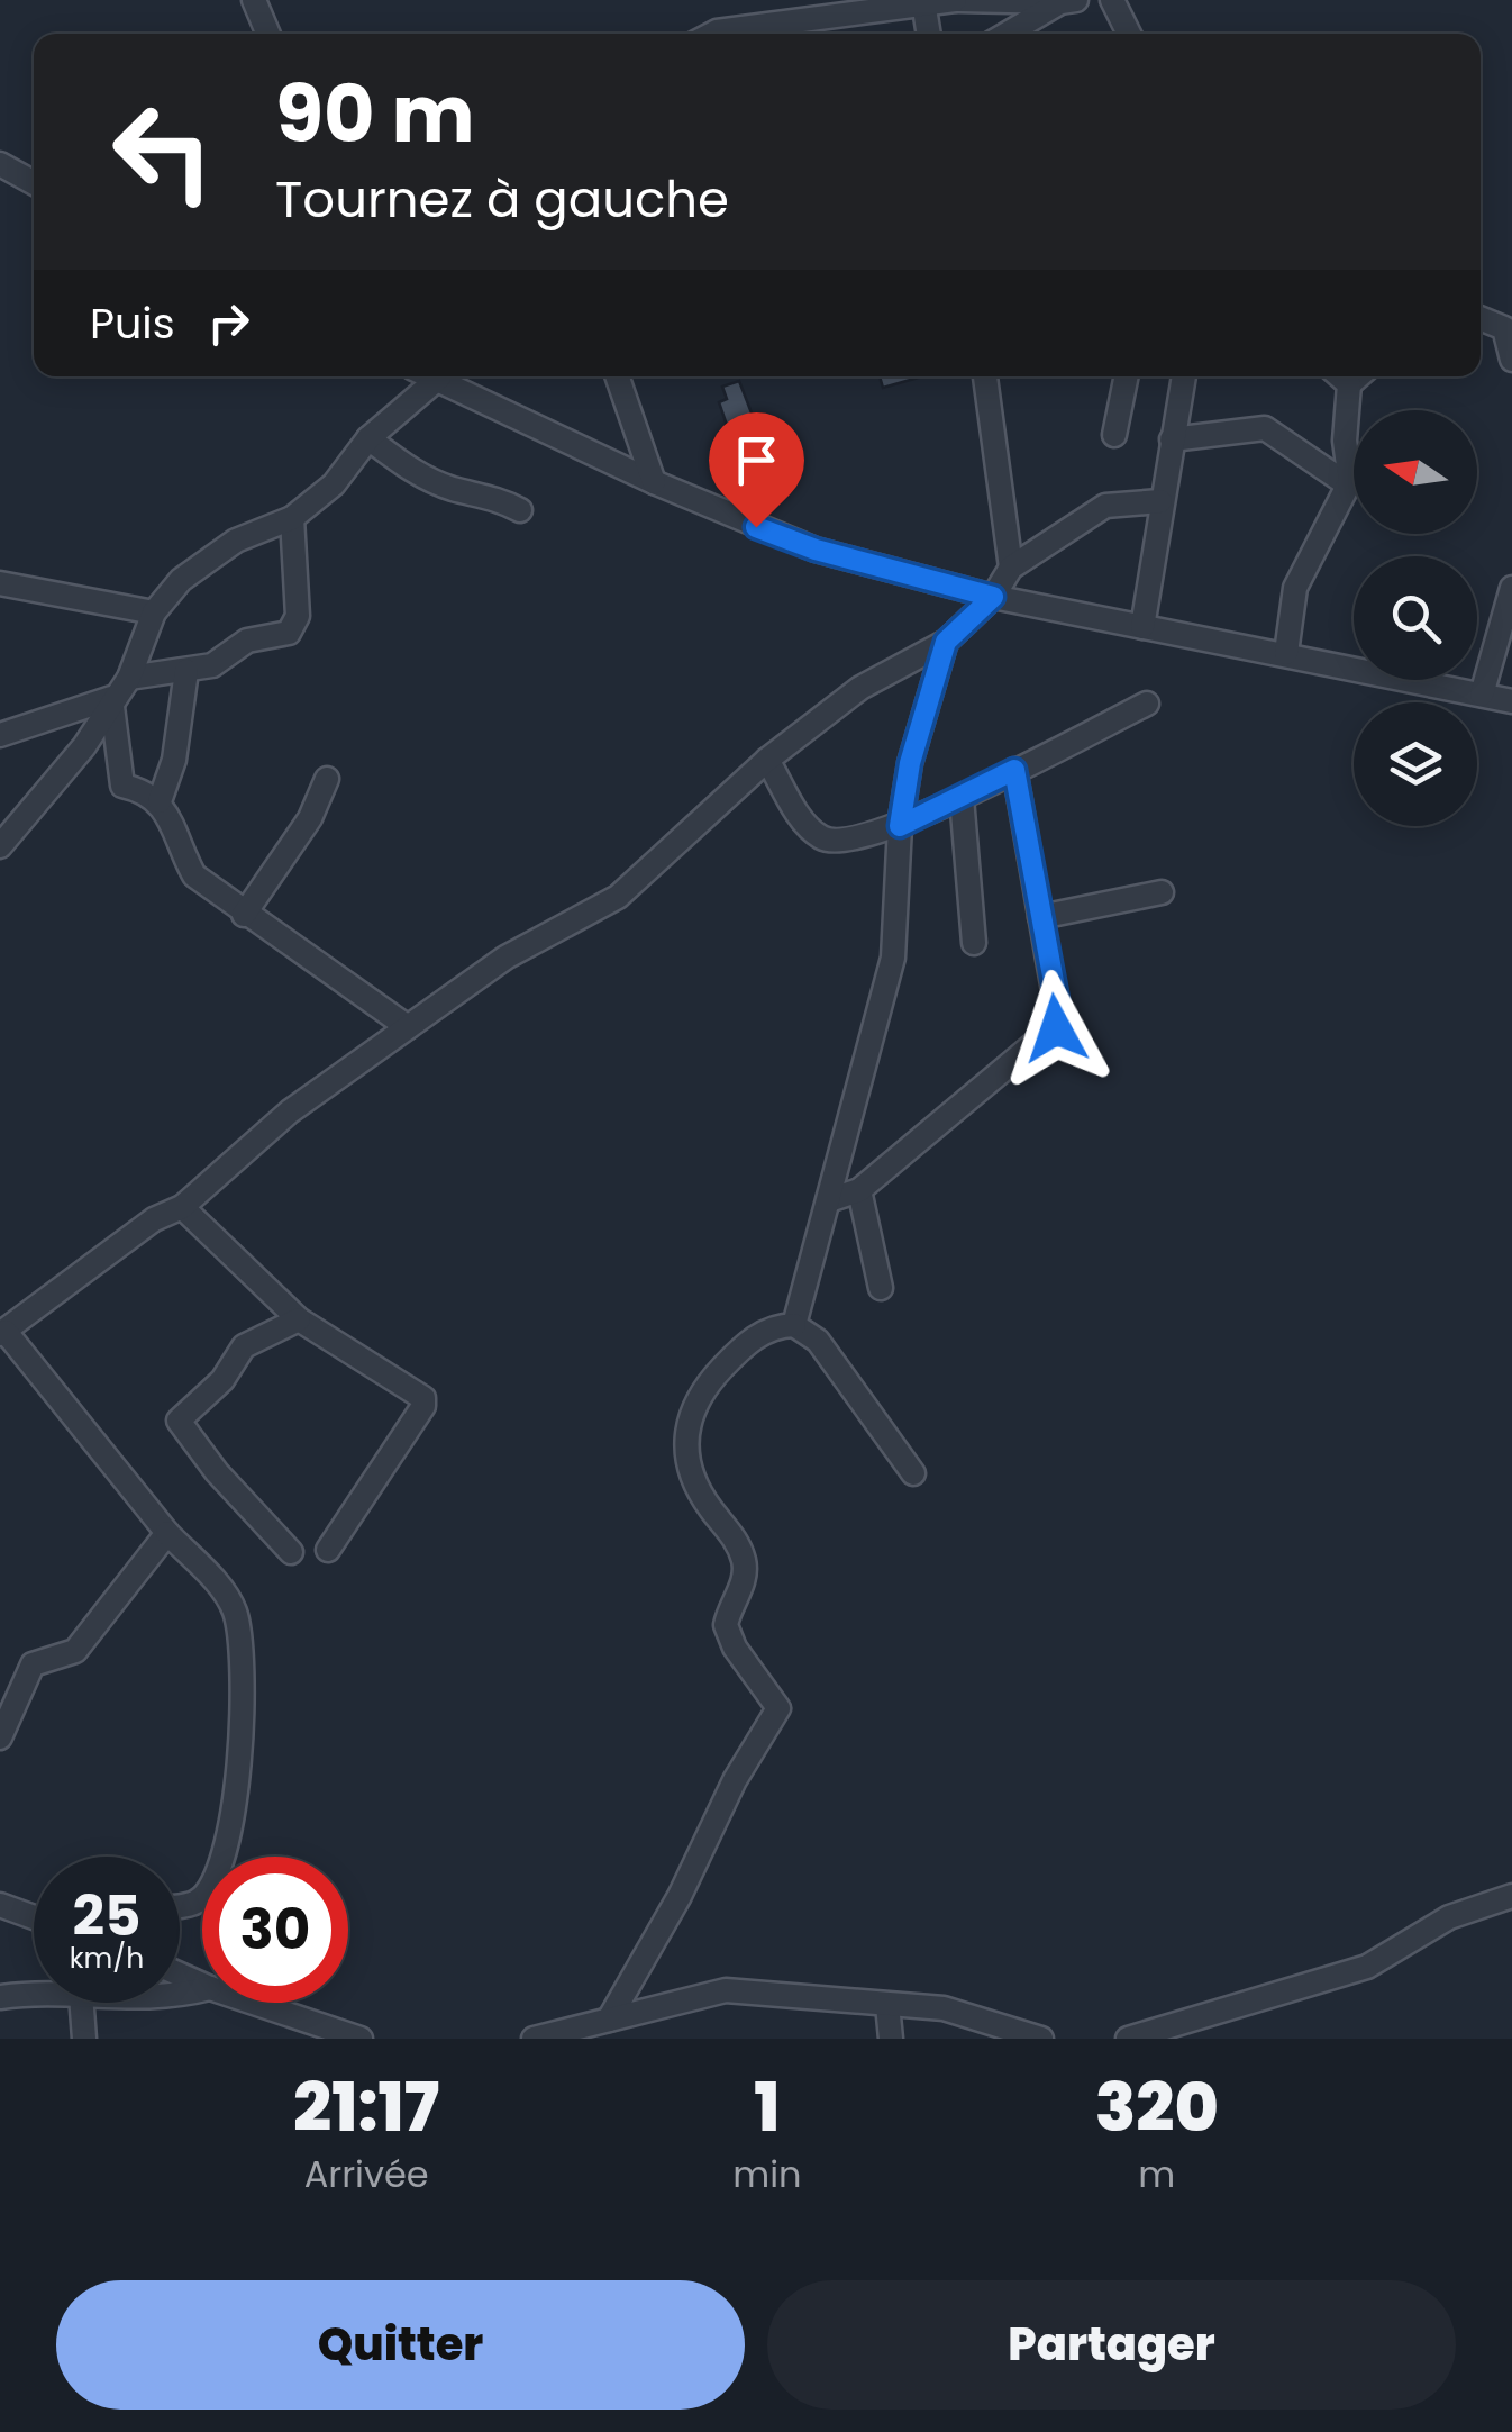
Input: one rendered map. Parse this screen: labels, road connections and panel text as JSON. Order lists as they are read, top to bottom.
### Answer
{
  "north": "left",
  "page": {
    "turn": ["90 m", "Tournez à gauche"],
    "then": "Puis",
    "speed": "25 km/h",
    "limit": "30",
    "eta": [
      "21:17",
      "Arrivée",
      "1",
      "min",
      "320",
      "m"
    ],
    "buttons": ["Quitter", "Partager"]
  }
}
